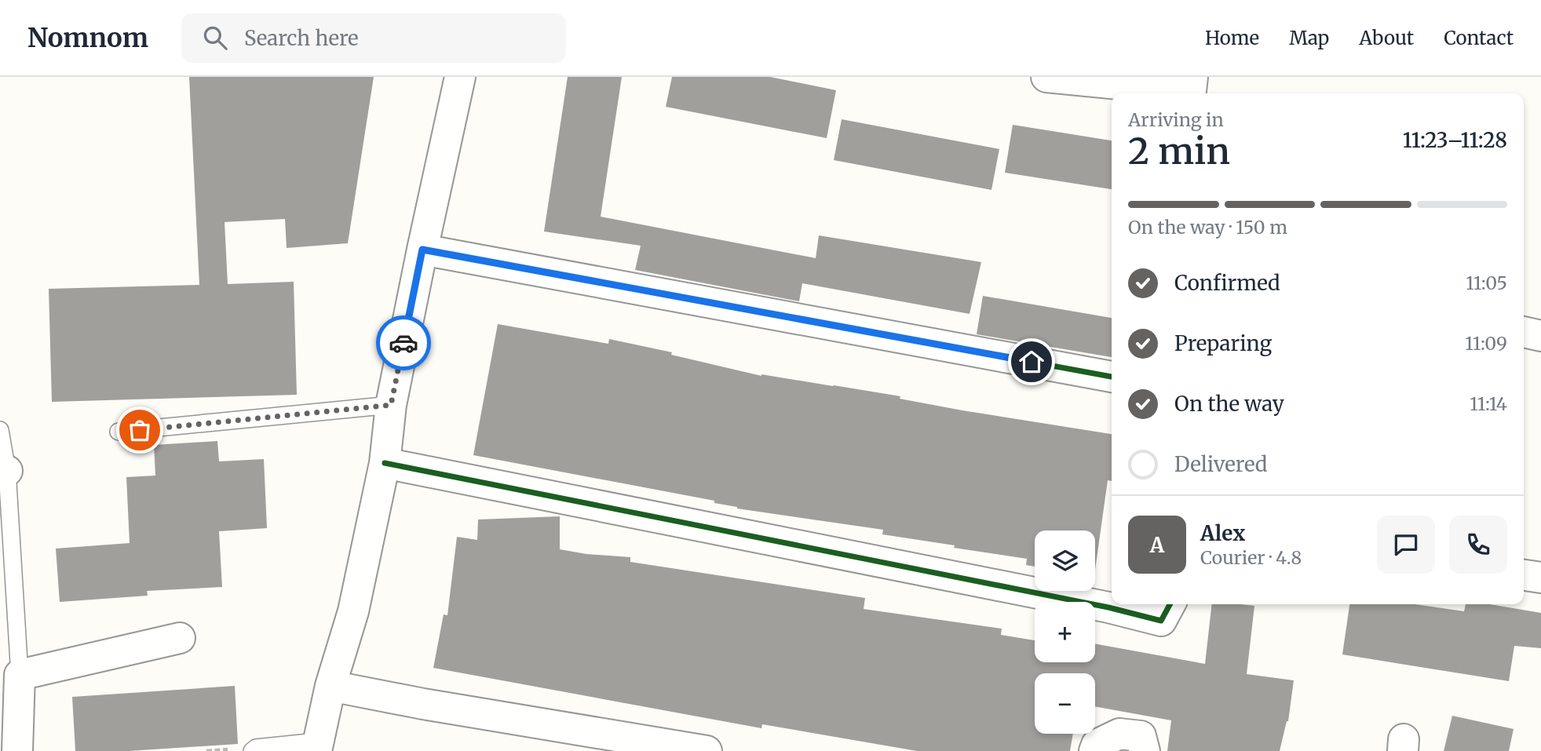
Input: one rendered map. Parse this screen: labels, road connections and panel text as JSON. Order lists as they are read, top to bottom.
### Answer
{
  "page": {
    "header": "Nomnom",
    "search": "Search here",
    "nav": [
      "Home",
      "Map",
      "About",
      "Contact"
    ],
    "heading": ["2 min", "Arriving in", "11:23–11:28"],
    "panel": ["Alex", "Courier · 4.8"],
    "bar": "On the way · 150 m",
    "list": [
      ["Confirmed", "11:05"],
      ["Preparing", "11:09"],
      ["On the way", "11:14"],
      "Delivered"
    ],
    "round": "A",
    "map_buttons": ["+", "−"]
  }
}
